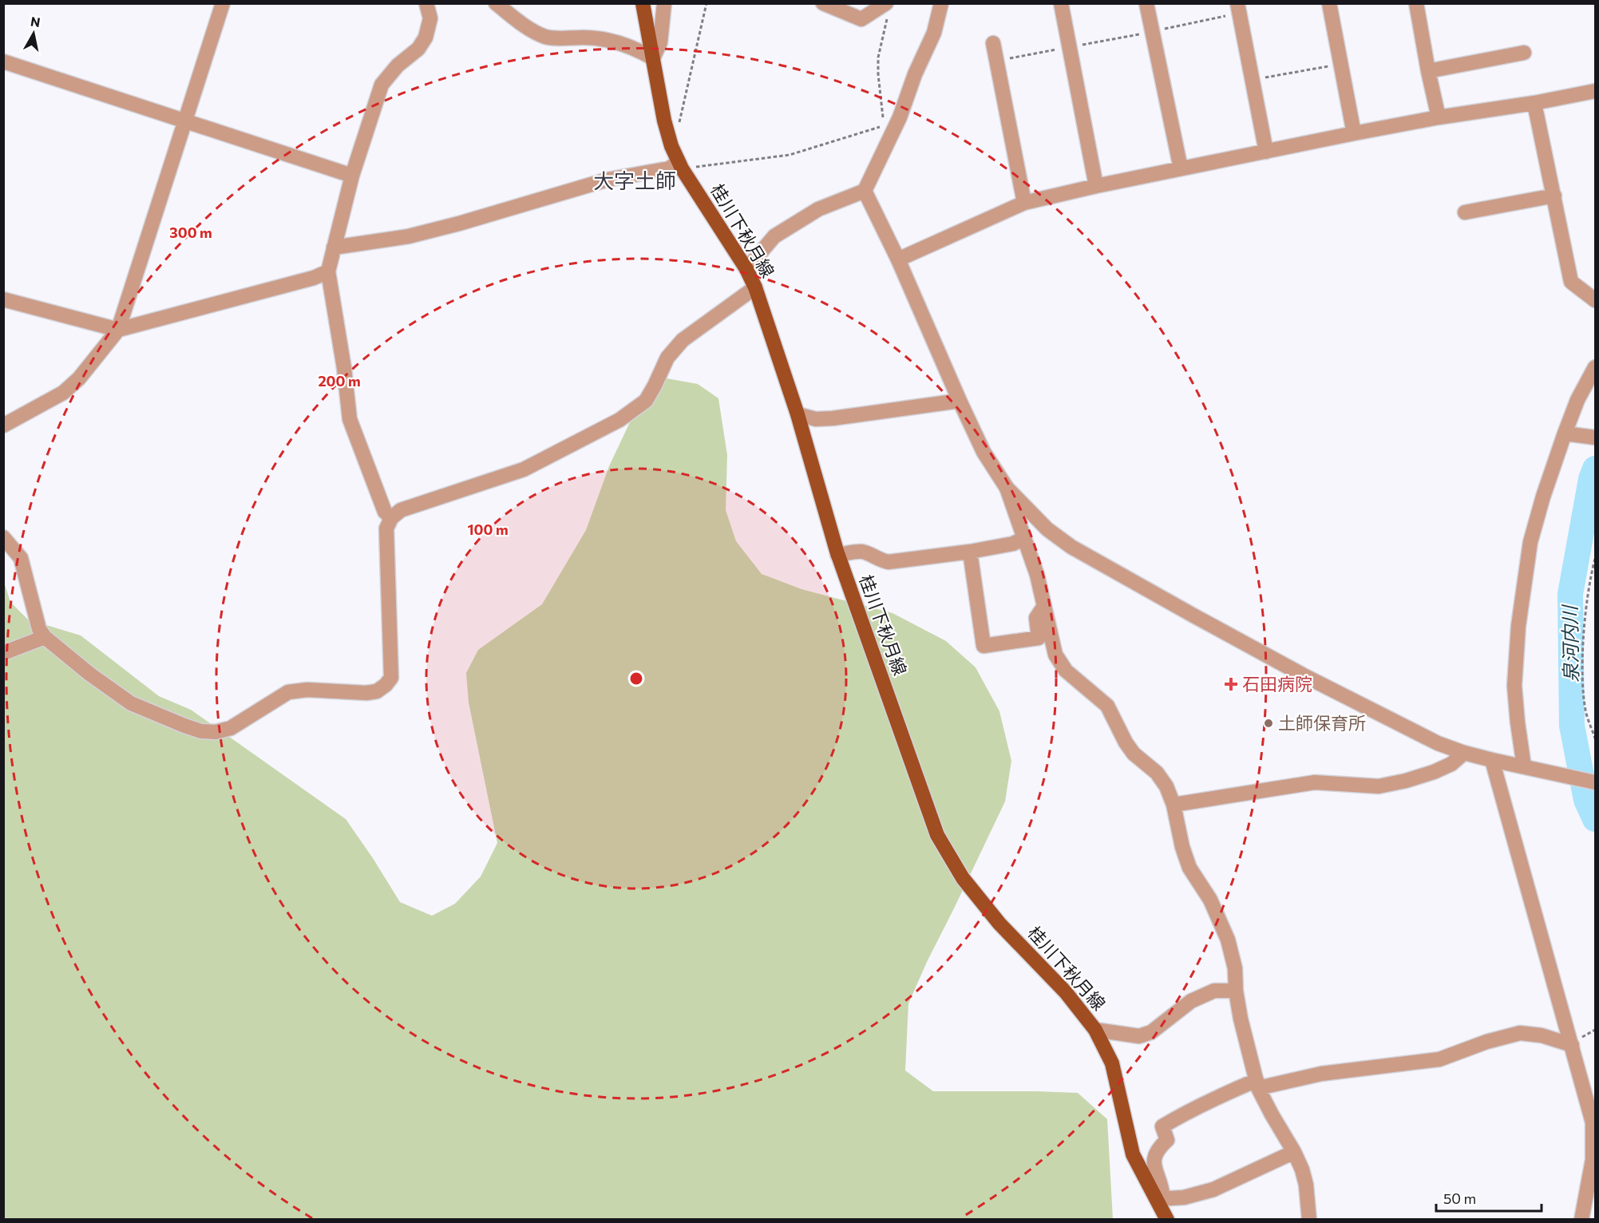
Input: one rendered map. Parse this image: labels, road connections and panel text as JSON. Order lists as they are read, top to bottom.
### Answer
{
  "streets": {
    "main road": ["桂川下秋月線"]
  },
  "districts": ["大字土師"],
  "water": ["泉河内川"],
  "places": {
    "health": ["石田病院"],
    "other": ["土師保育所"]
  },
  "scale_bar": "50 m",
  "north": "top",
  "rings": ["300 m", "200 m", "100 m"]
}
